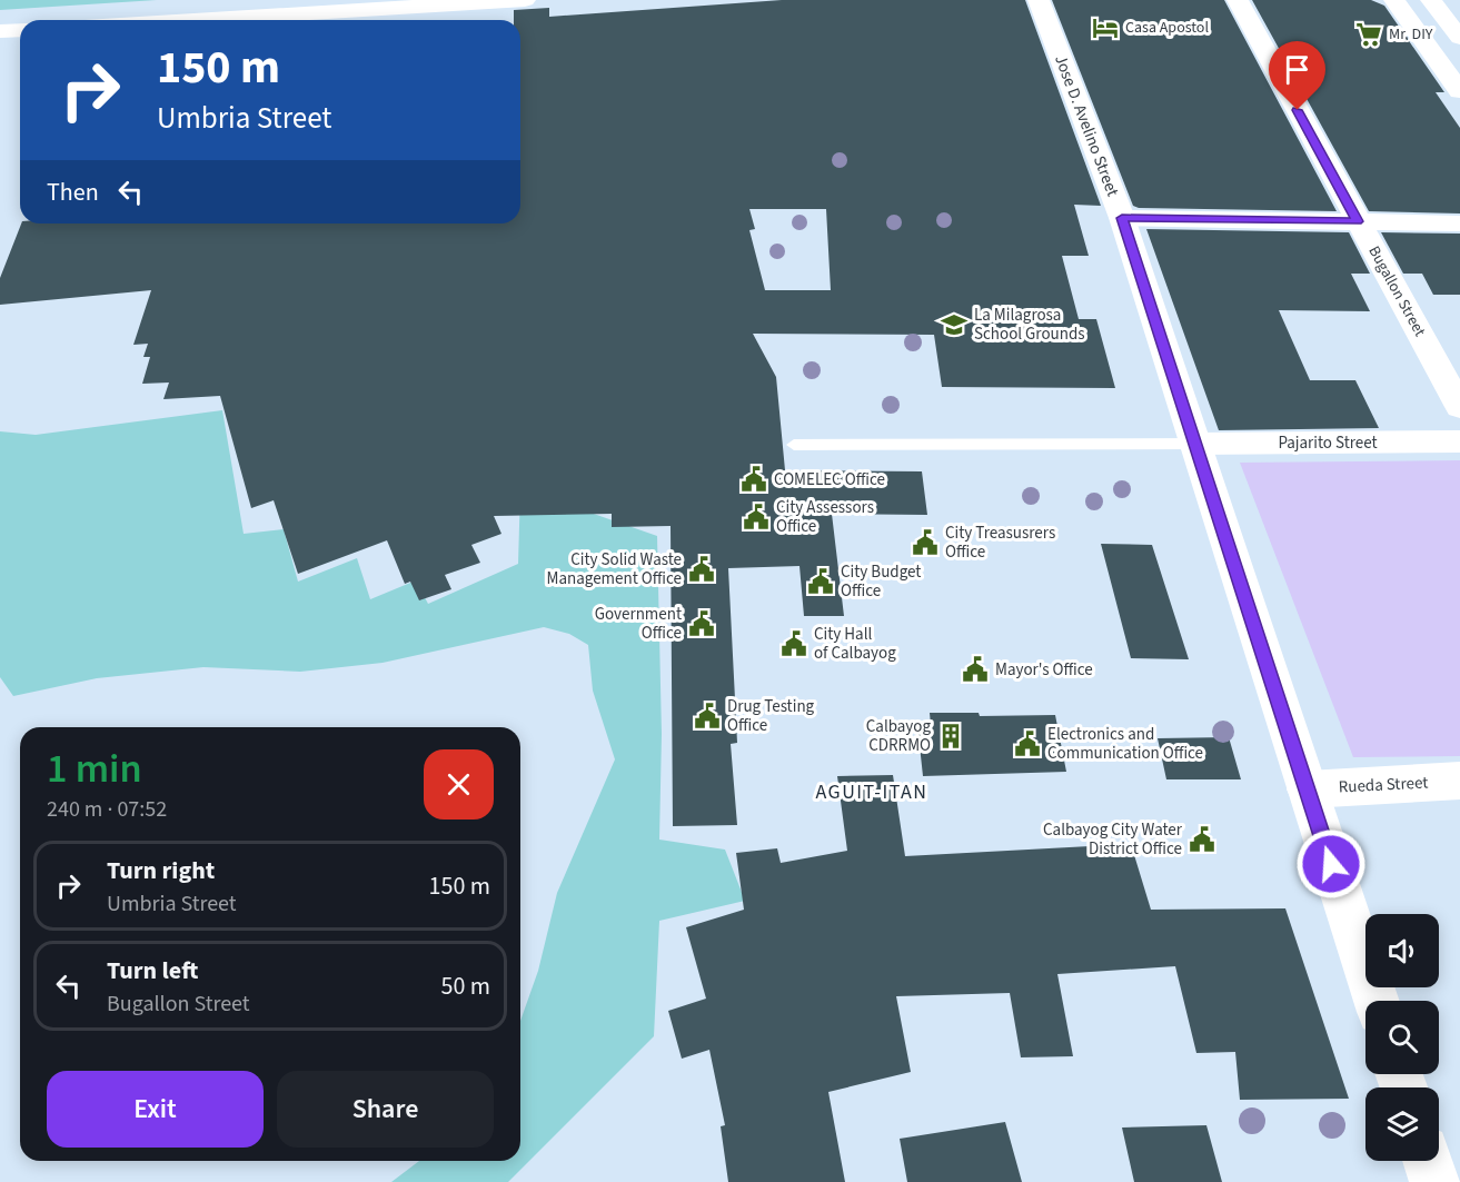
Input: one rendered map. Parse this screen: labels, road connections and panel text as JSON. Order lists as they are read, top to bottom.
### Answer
{
  "streets": {
    "main road": ["Jose D. Avelino Street", "Rueda Street"],
    "street": ["Bugallon Street", "Pajarito Street"]
  },
  "crossings": [
    ["Jose D. Avelino Street", "Pajarito Street"],
    ["Jose D. Avelino Street", "Rueda Street"]
  ],
  "districts": ["AGUIT-ITAN"],
  "places": {
    "hotel": ["Casa Apostol"],
    "supermarket": ["Mr. DIY"],
    "school or university": ["La Milagrosa School Grounds"],
    "public building": [
      "COMELEC Office",
      "City Assessors Office",
      "City Treasusrers Office",
      "City Solid Waste Management Office",
      "City Budget Office",
      "Government Office",
      "City Hall of Calbayog",
      "Mayor's Office",
      "Drug Testing Office",
      "Electronics and Communication Office",
      "Calbayog City Water District Office"
    ],
    "building": ["Calbayog CDRRMO"]
  },
  "page": {
    "turn": ["150 m", "Umbria Street"],
    "then": "Then",
    "heading": ["1 min", "240 m · 07:52"],
    "list": [
      {
        "name": "Turn right",
        "note": "Umbria Street",
        "value": "150 m"
      },
      {
        "name": "Turn left",
        "note": "Bugallon Street",
        "value": "50 m"
      }
    ],
    "buttons": ["Exit", "Share"]
  }
}
